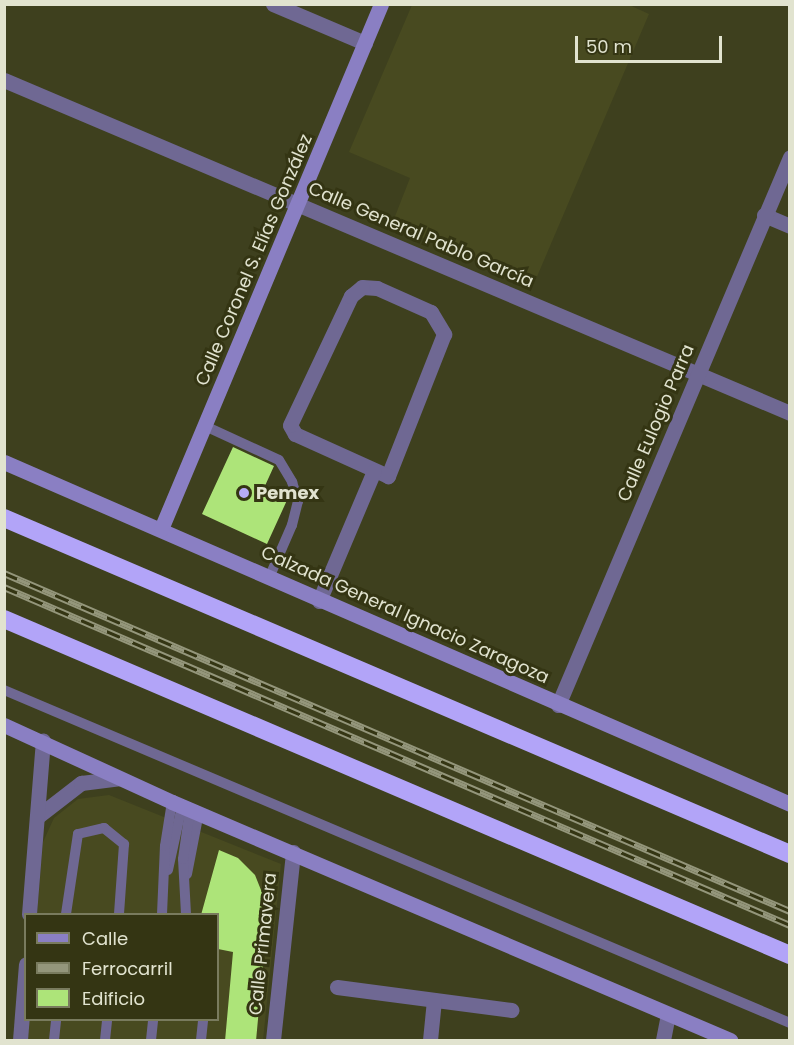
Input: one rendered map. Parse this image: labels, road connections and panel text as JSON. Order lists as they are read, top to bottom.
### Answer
{
  "streets": {
    "main road": ["Calle Coronel S. Elías González", "Calzada General Ignacio Zaragoza"],
    "street": ["Calle General Pablo García", "Calle Eulogio Parra", "Calle Primavera"]
  },
  "crossings": [
    ["Calle General Pablo García", "Calle Coronel S. Elías González"],
    ["Calle General Pablo García", "Calle Eulogio Parra"],
    ["Calle Coronel S. Elías González", "Calzada General Ignacio Zaragoza"],
    ["Calle Eulogio Parra", "Calzada General Ignacio Zaragoza"]
  ],
  "places": ["Pemex"],
  "legend": ["Calle", "Ferrocarril", "Edificio"],
  "scale_bar": "50 m"
}
